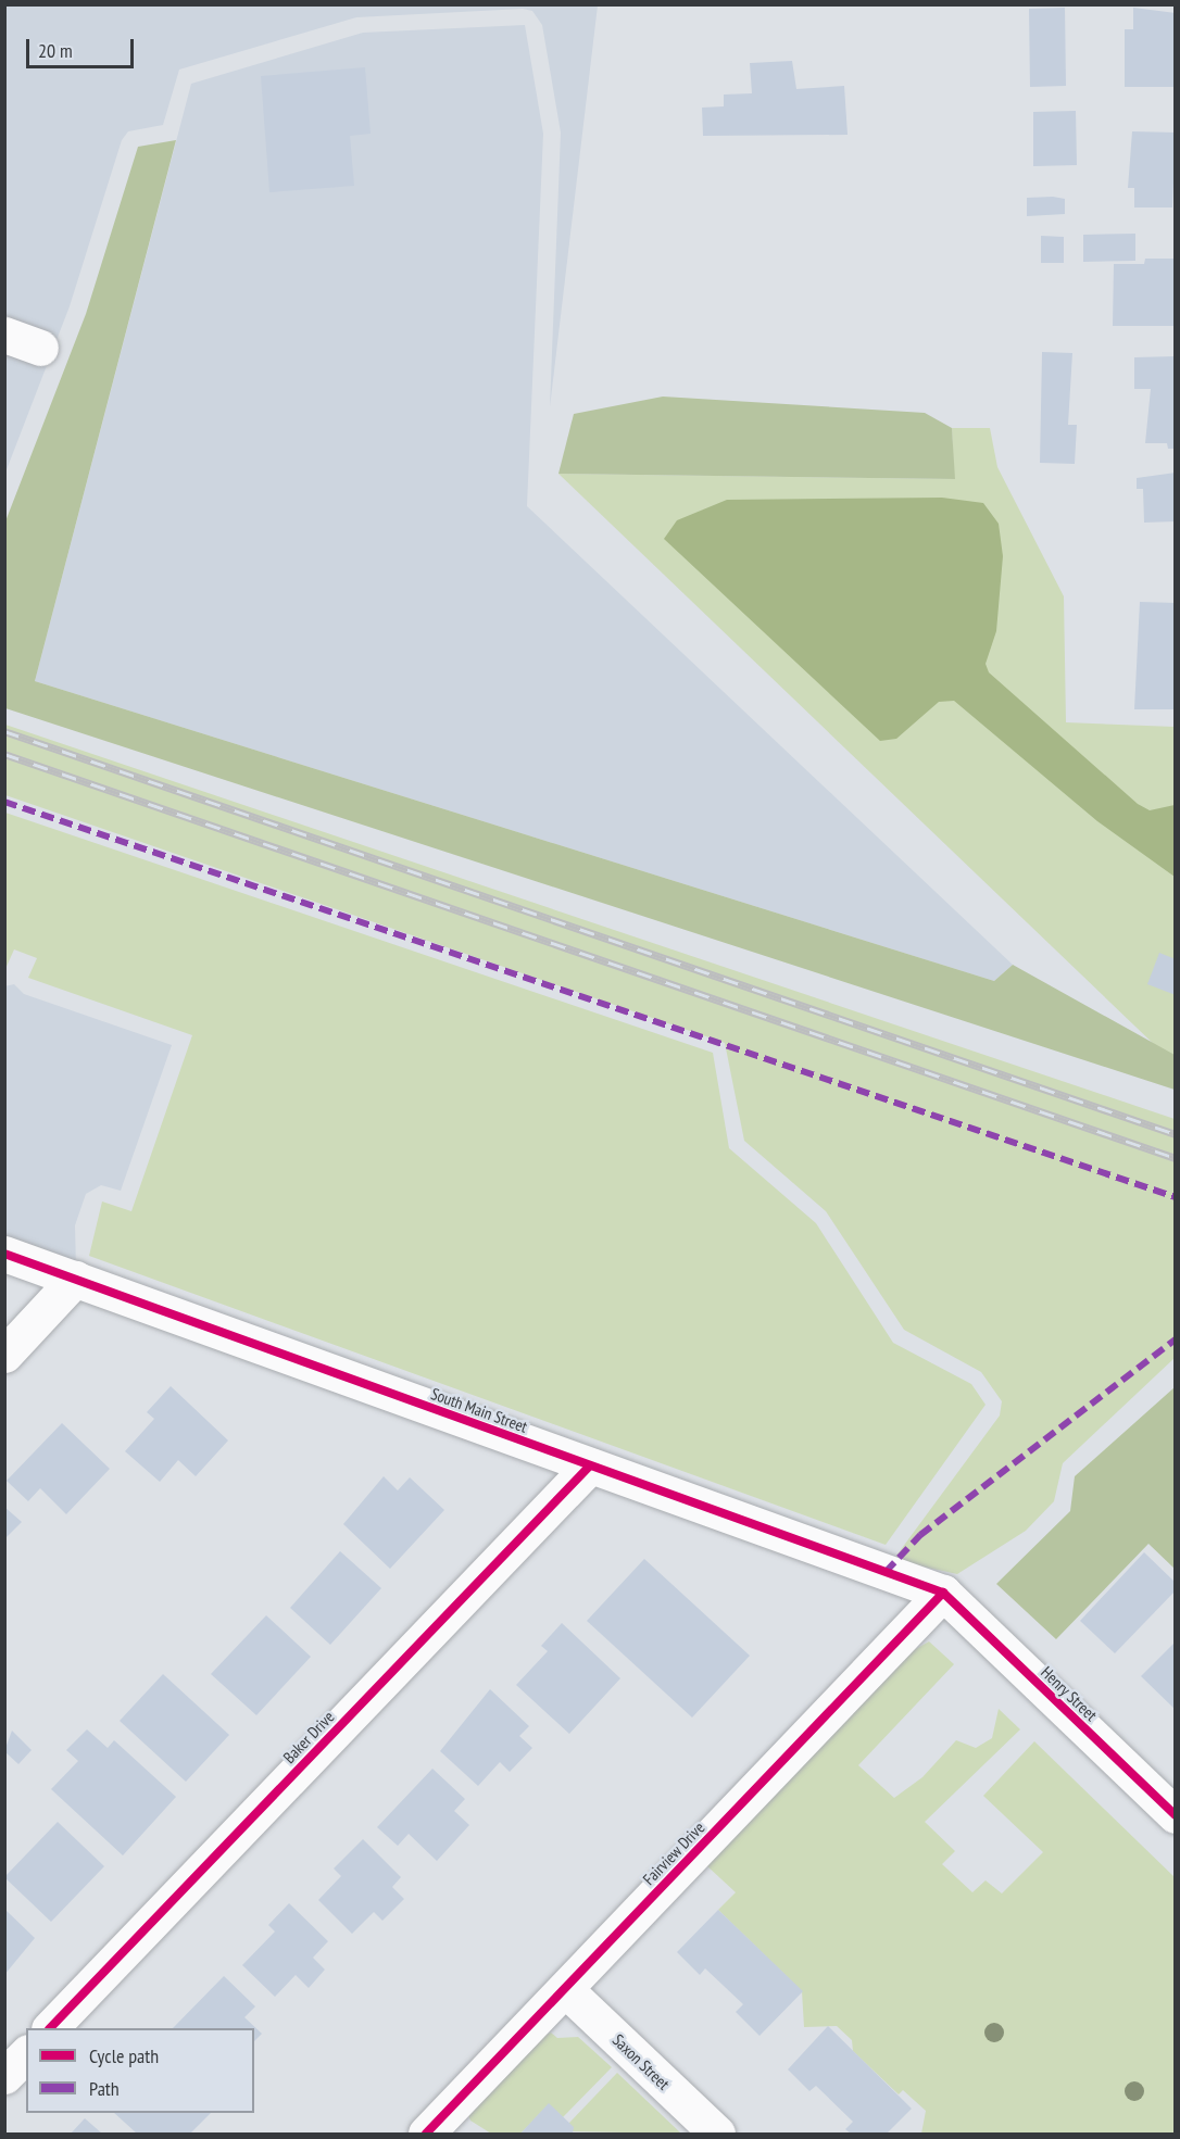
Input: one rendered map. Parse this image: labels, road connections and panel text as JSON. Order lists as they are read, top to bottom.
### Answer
{
  "streets": {
    "street": [
      "South Main Street",
      "Henry Street",
      "Baker Drive",
      "Fairview Drive",
      "Saxon Street"
    ]
  },
  "crossings": [
    ["South Main Street", "Henry Street"],
    ["South Main Street", "Baker Drive"],
    ["South Main Street", "Fairview Drive"],
    ["Henry Street", "Fairview Drive"],
    ["Fairview Drive", "Saxon Street"]
  ],
  "legend": ["Cycle path", "Path"],
  "scale_bar": "20 m"
}
